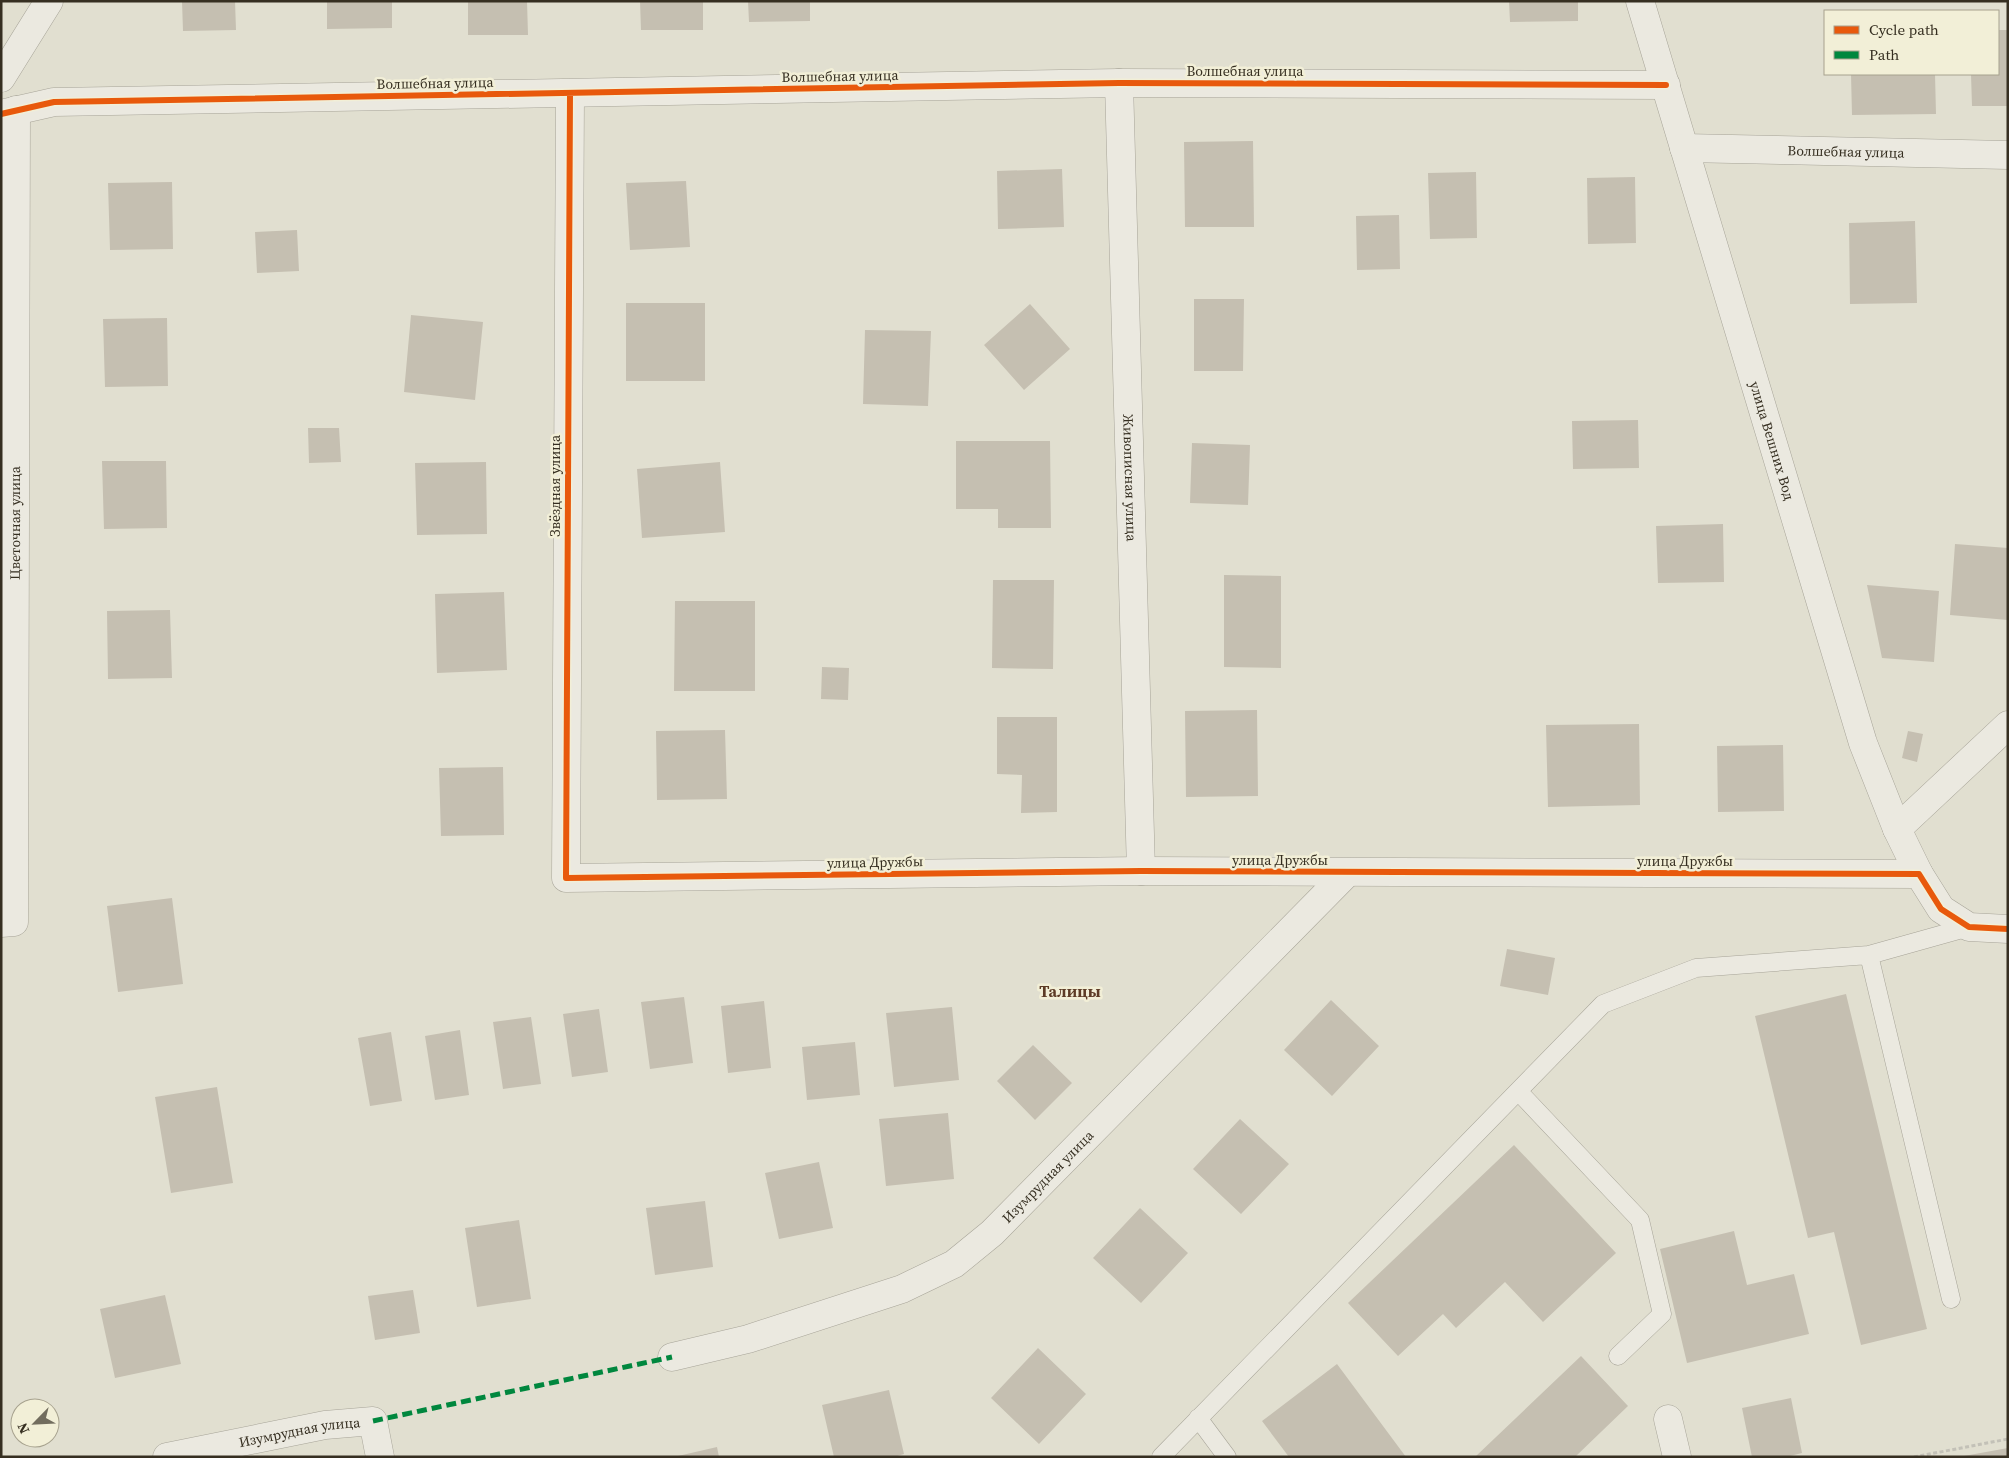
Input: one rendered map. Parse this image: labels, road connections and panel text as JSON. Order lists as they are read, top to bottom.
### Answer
{
  "streets": {
    "street": [
      "Волшебная улица",
      "улица Вешних Вод",
      "Живописная улица",
      "Звёздная улица",
      "Цветочная улица",
      "улица Дружбы",
      "Изумрудная улица"
    ]
  },
  "crossings": [
    ["Волшебная улица", "улица Вешних Вод"],
    ["Волшебная улица", "Живописная улица"],
    ["Волшебная улица", "Звёздная улица"],
    ["Волшебная улица", "Цветочная улица"],
    ["улица Вешних Вод", "улица Дружбы"],
    ["Живописная улица", "улица Дружбы"],
    ["Звёздная улица", "улица Дружбы"],
    ["улица Дружбы", "Изумрудная улица"]
  ],
  "districts": ["Талицы"],
  "legend": ["Cycle path", "Path"],
  "north": "bottom left"
}
